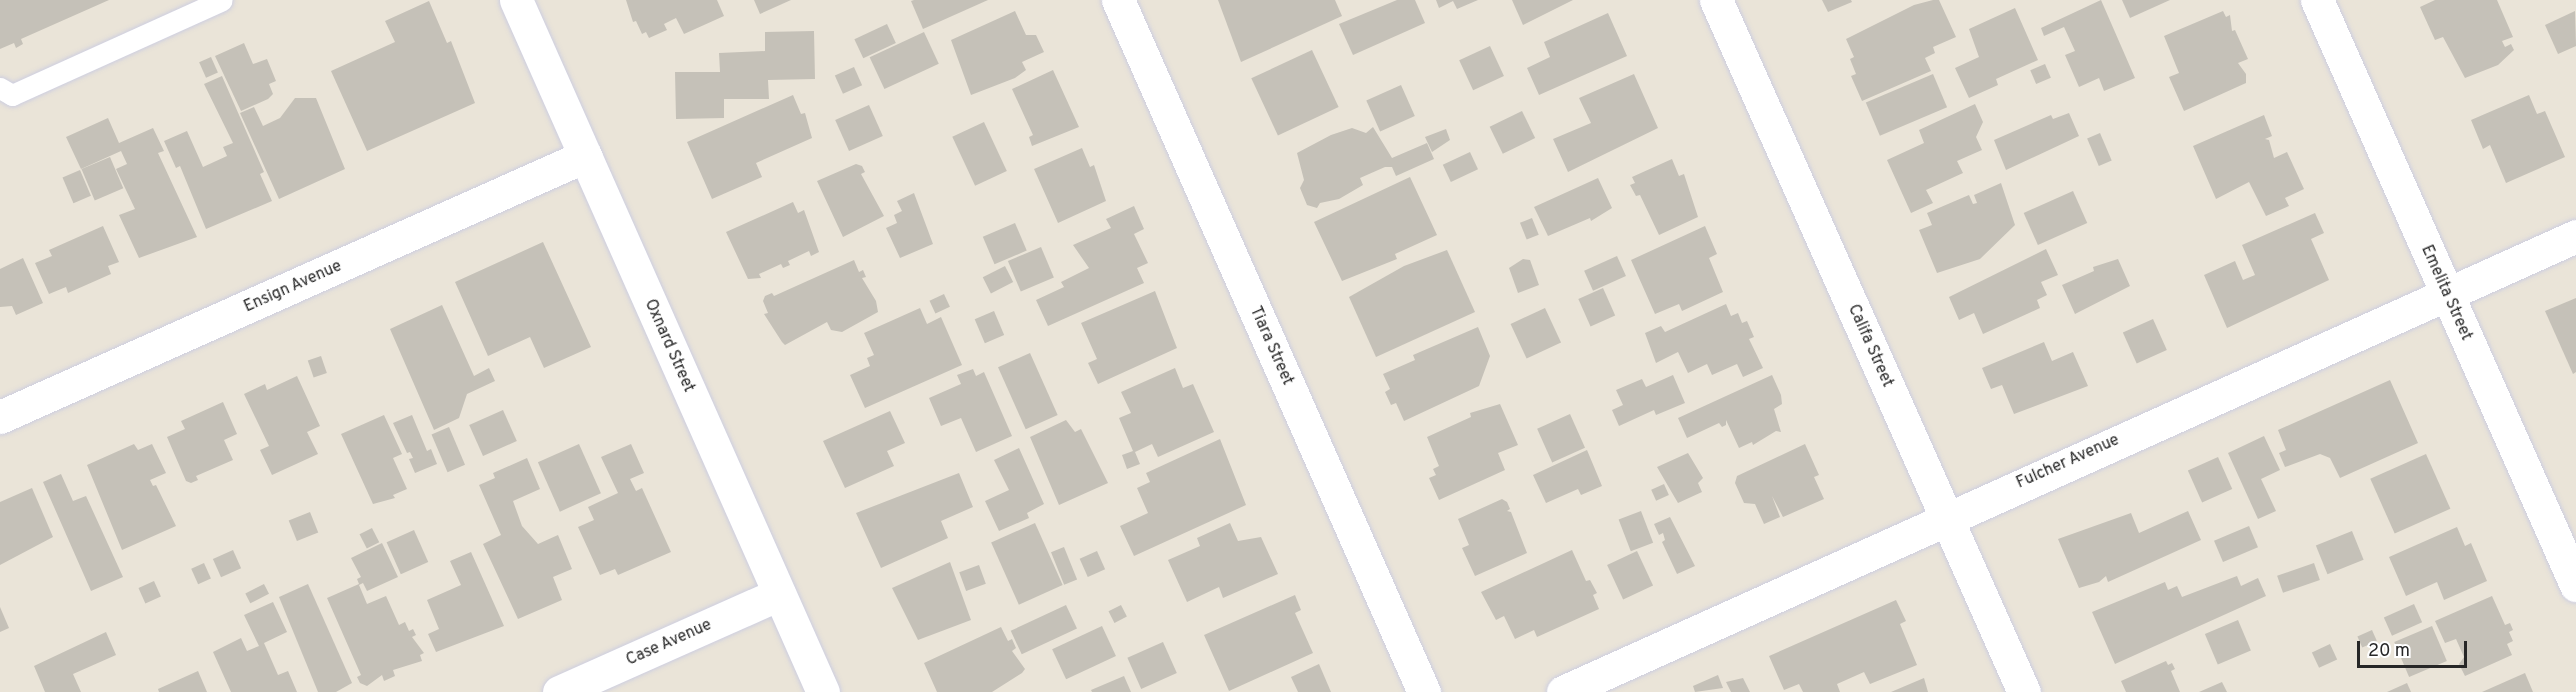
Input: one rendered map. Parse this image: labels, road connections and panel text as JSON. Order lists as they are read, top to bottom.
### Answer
{
  "streets": {
    "street": [
      "Ensign Avenue",
      "Emelita Street",
      "Oxnard Street",
      "Tiara Street",
      "Califa Street",
      "Fulcher Avenue",
      "Case Avenue"
    ]
  },
  "crossings": [
    ["Ensign Avenue", "Oxnard Street"],
    ["Emelita Street", "Fulcher Avenue"],
    ["Oxnard Street", "Case Avenue"],
    ["Califa Street", "Fulcher Avenue"]
  ],
  "scale_bar": "20 m"
}
